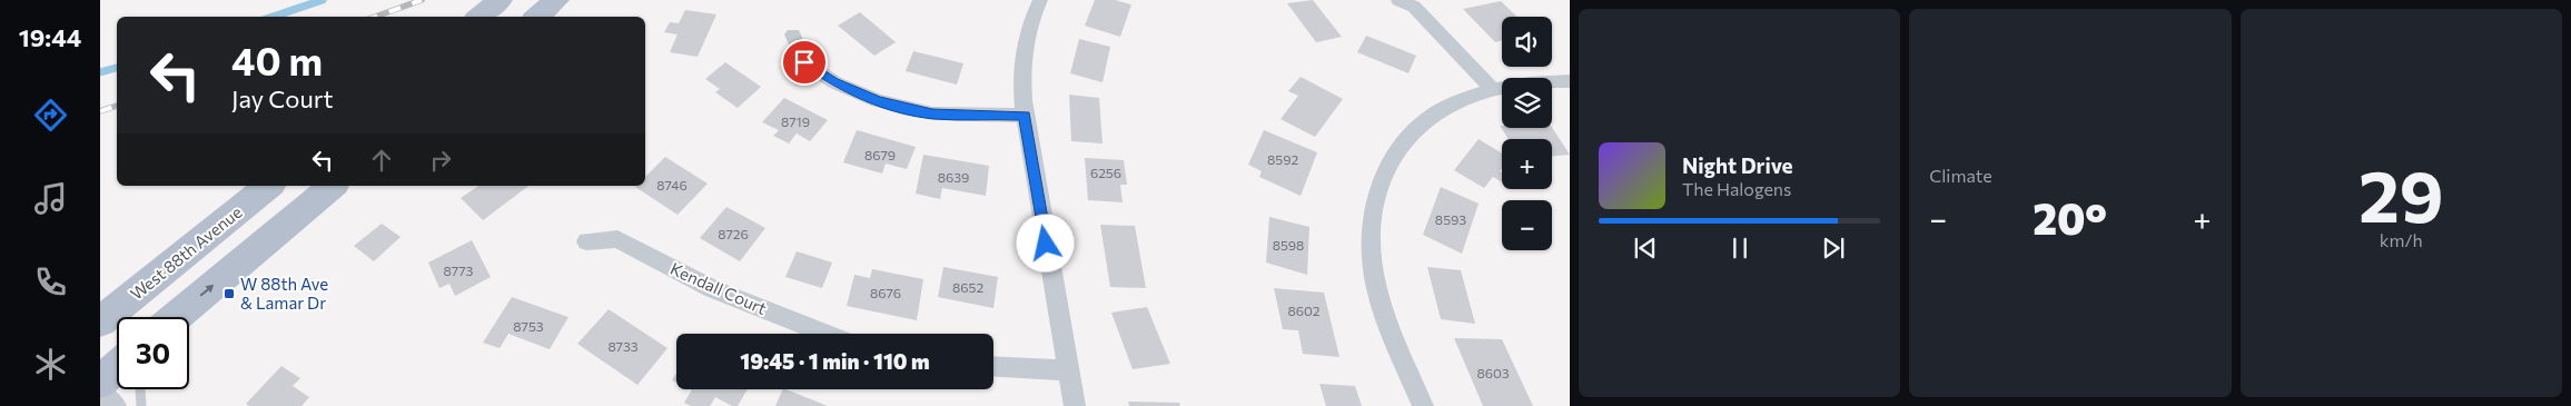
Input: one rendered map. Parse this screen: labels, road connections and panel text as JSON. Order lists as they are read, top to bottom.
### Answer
{
  "streets": {
    "main road": ["West 88th Avenue"],
    "street": ["Kendall Court"]
  },
  "places": {
    "transit": ["W 88th Ave & Lamar Dr"]
  },
  "house_numbers": [
    "8719",
    "8679",
    "8592",
    "6256",
    "8639",
    "8746",
    "8593",
    "8726",
    "8598",
    "8773",
    "8652",
    "8676",
    "8602",
    "8753",
    "8733",
    "8603"
  ],
  "page": {
    "tabs": "19:44",
    "tile": [
      "Climate",
      ["29", "km/h"]
    ],
    "map_buttons": ["+", "−"],
    "turn": ["40 m", "Jay Court"],
    "song": ["Night Drive", "The Halogens"],
    "heat": ["−", "20°", "+"],
    "limit": "30",
    "trip": "19:45 · 1 min · 110 m"
  }
}
